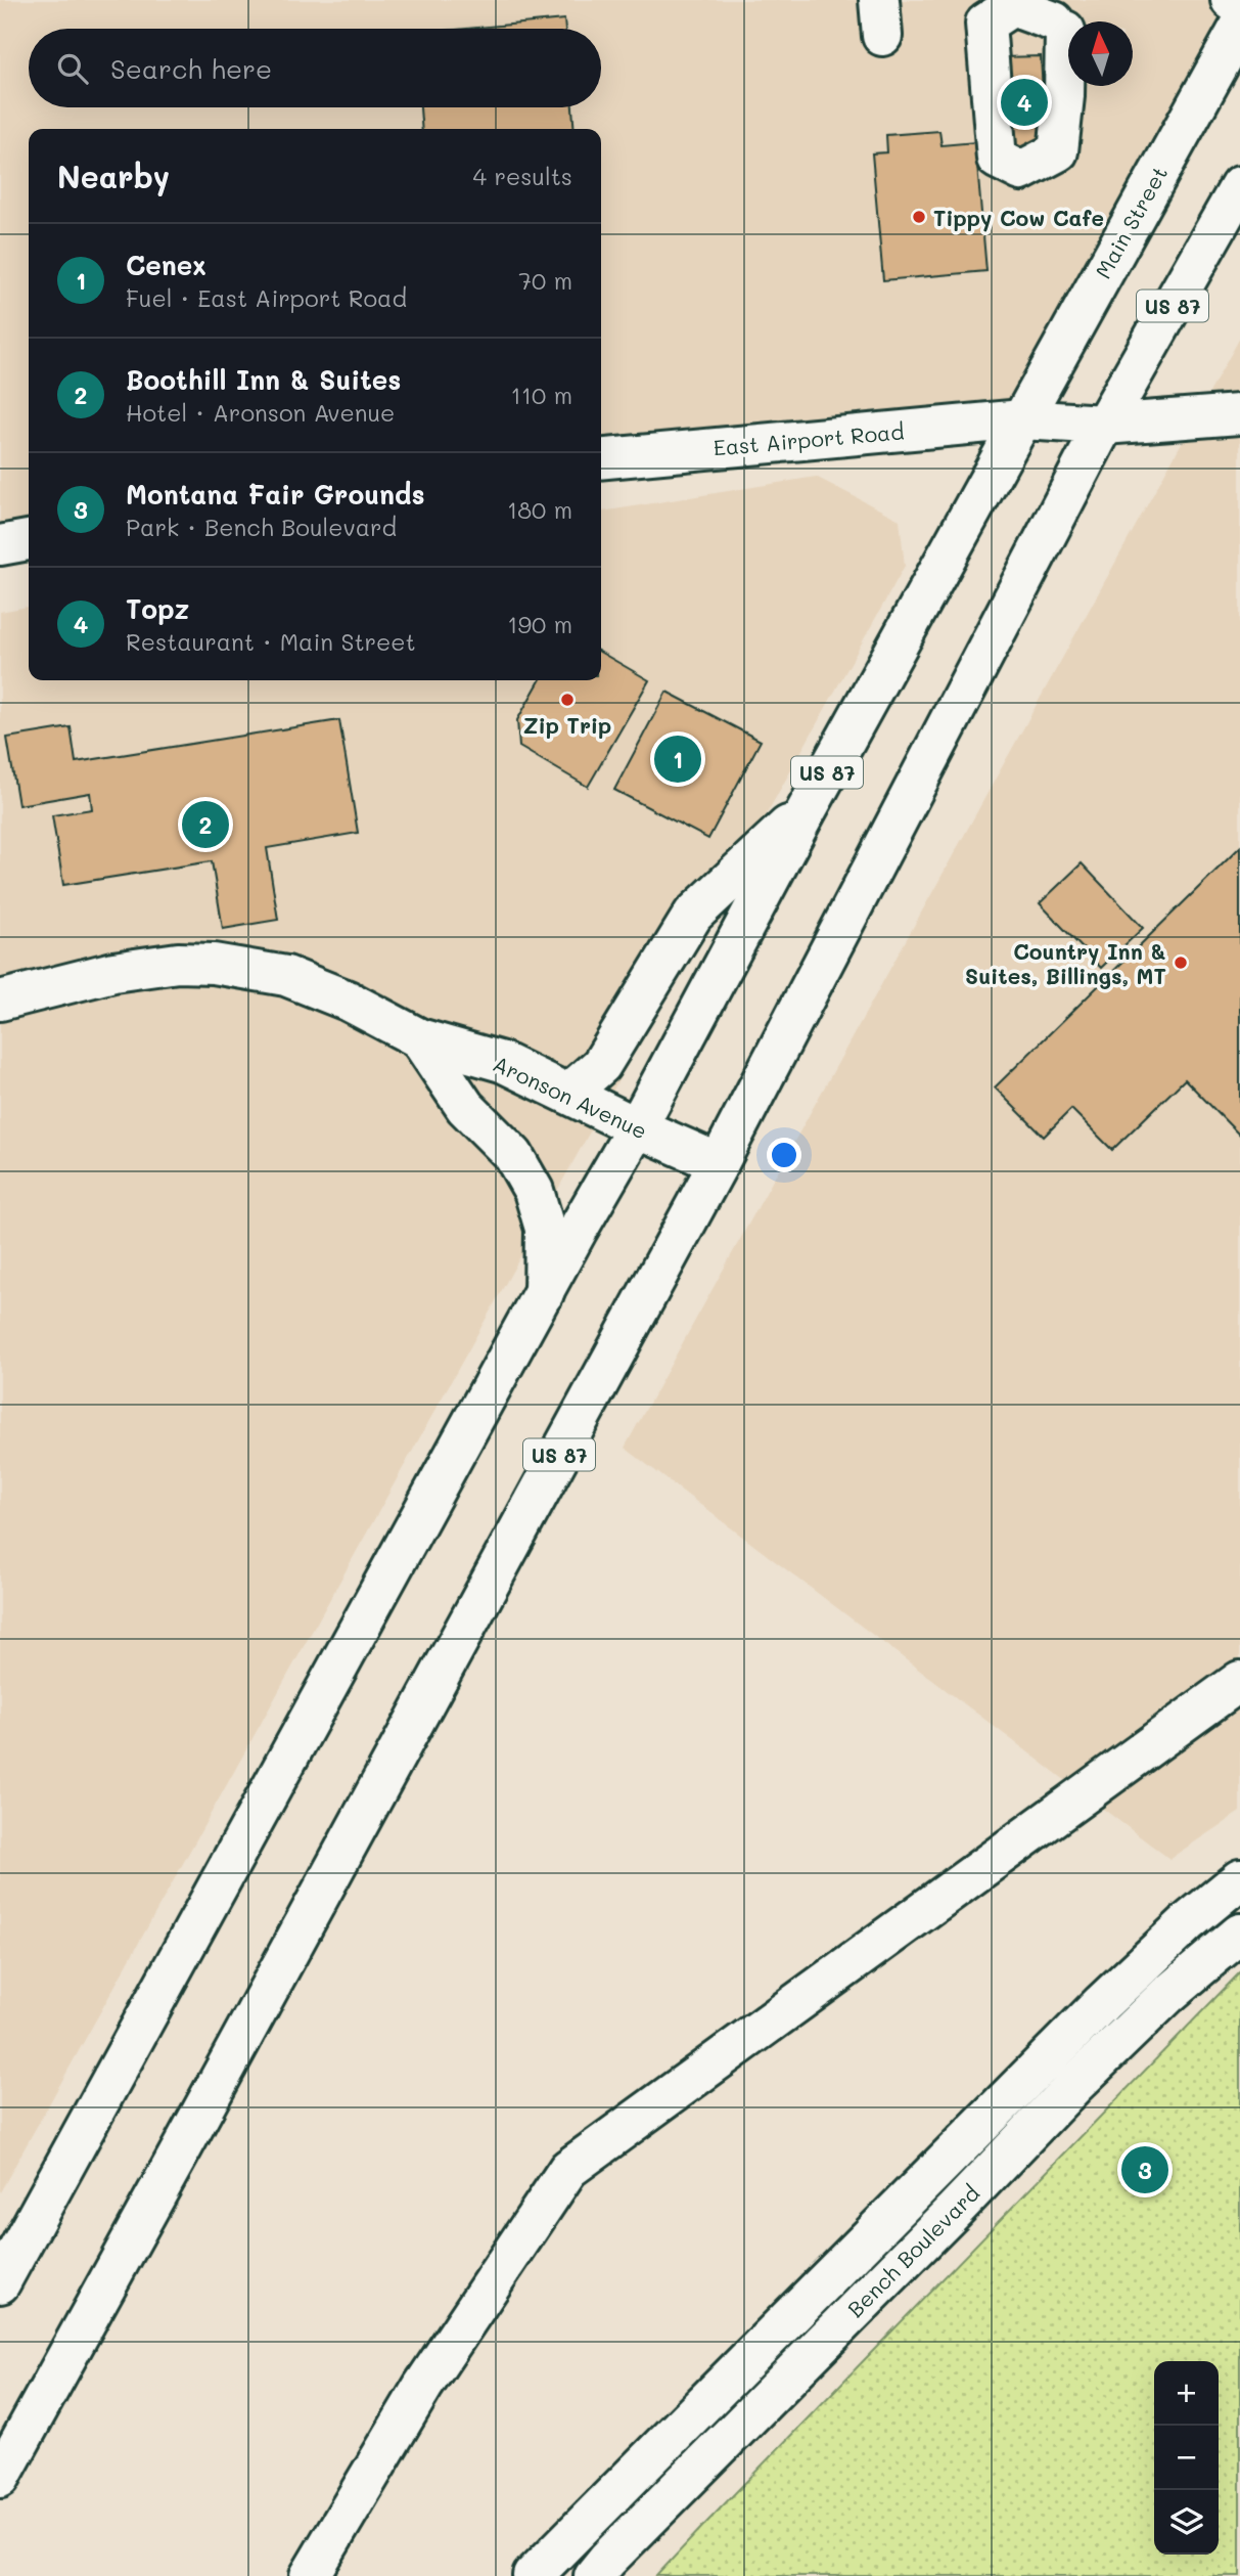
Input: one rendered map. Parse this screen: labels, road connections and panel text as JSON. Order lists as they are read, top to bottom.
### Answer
{
  "streets": {
    "main road": [
      "Main Street",
      "US 87",
      "East Airport Road",
      "Aronson Avenue",
      "Bench Boulevard"
    ]
  },
  "crossings": [
    ["Main Street", "US 87"],
    ["Main Street", "East Airport Road"],
    ["US 87", "East Airport Road"],
    ["US 87", "Aronson Avenue"]
  ],
  "places": ["Tippy Cow Cafe", "Zip Trip", "Country Inn & Suites, Billings, MT"],
  "north": "top",
  "page": {
    "search": "Search here",
    "pins": [
      "4",
      "1",
      "2",
      "3"
    ],
    "heading": ["Nearby", "4 results"],
    "list": [
      {
        "mark": "1",
        "name": "Cenex",
        "note": "Fuel · East Airport Road",
        "value": "70 m"
      },
      {
        "mark": "2",
        "name": "Boothill Inn & Suites",
        "note": "Hotel · Aronson Avenue",
        "value": "110 m"
      },
      {
        "mark": "3",
        "name": "Montana Fair Grounds",
        "note": "Park · Bench Boulevard",
        "value": "180 m"
      },
      {
        "mark": "4",
        "name": "Topz",
        "note": "Restaurant · Main Street",
        "value": "190 m"
      }
    ],
    "map_buttons": ["+", "−"]
  }
}
